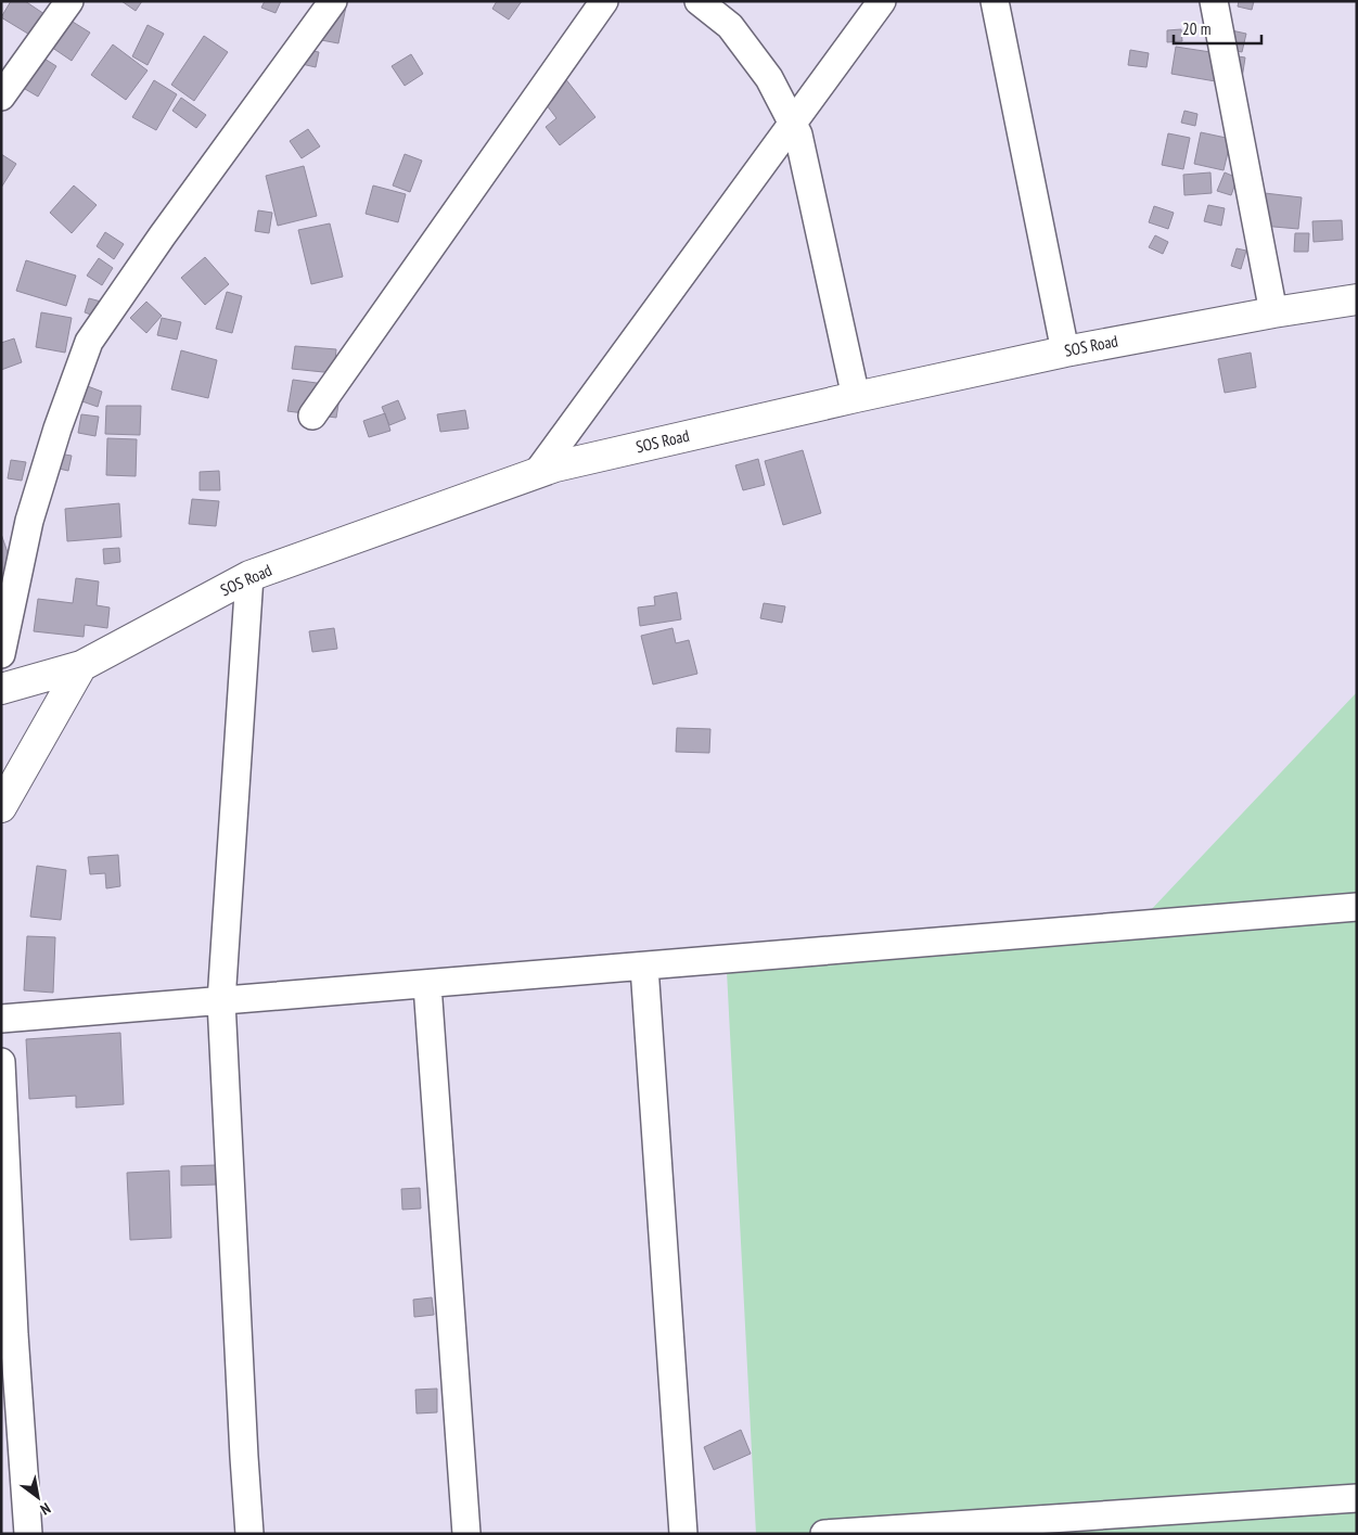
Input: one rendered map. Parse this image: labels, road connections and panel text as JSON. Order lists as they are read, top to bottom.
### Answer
{
  "streets": {
    "street": ["SOS Road"]
  },
  "scale_bar": "20 m",
  "north": "bottom right"
}
